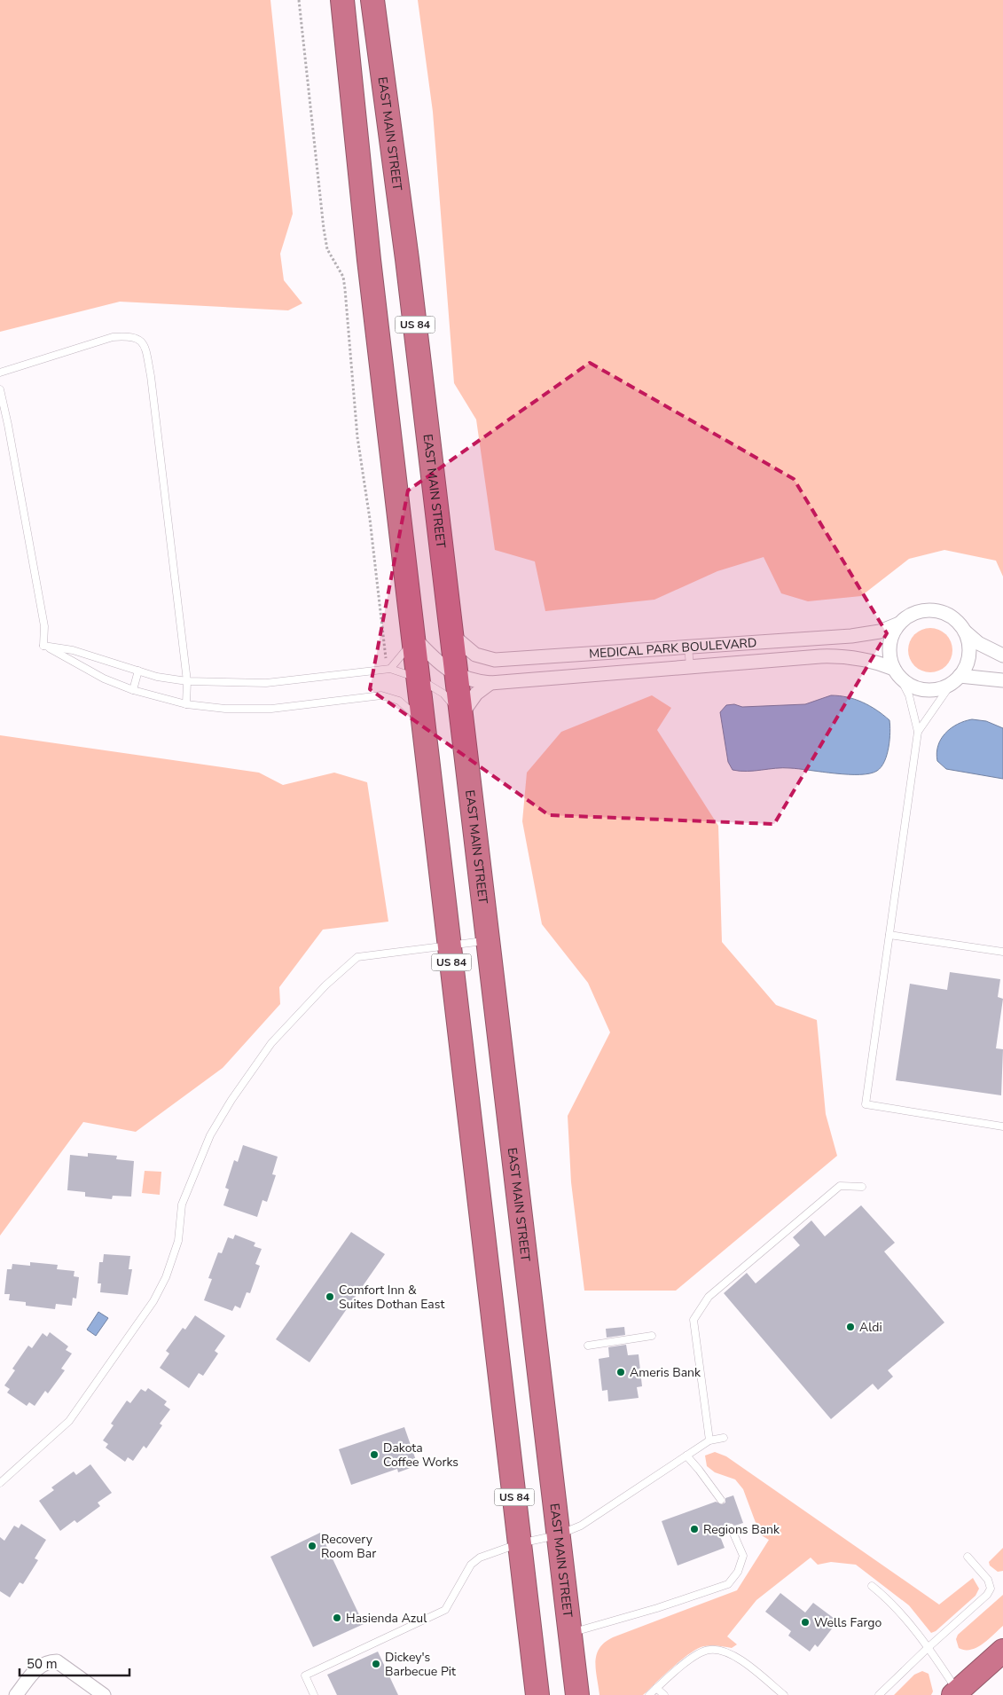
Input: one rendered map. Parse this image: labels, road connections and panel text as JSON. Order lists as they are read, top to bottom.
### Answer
{
  "streets": {
    "highway": ["EAST MAIN STREET", "US 84"],
    "street": ["MEDICAL PARK BOULEVARD"]
  },
  "crossings": [
    ["EAST MAIN STREET", "MEDICAL PARK BOULEVARD"],
    ["US 84", "MEDICAL PARK BOULEVARD"]
  ],
  "places": [
    "Comfort Inn & Suites Dothan East",
    "Aldi",
    "Ameris Bank",
    "Dakota Coffee Works",
    "Regions Bank",
    "Recovery Room Bar",
    "Hasienda Azul",
    "Wells Fargo",
    "Dickey's Barbecue Pit"
  ],
  "scale_bar": "50 m"
}
